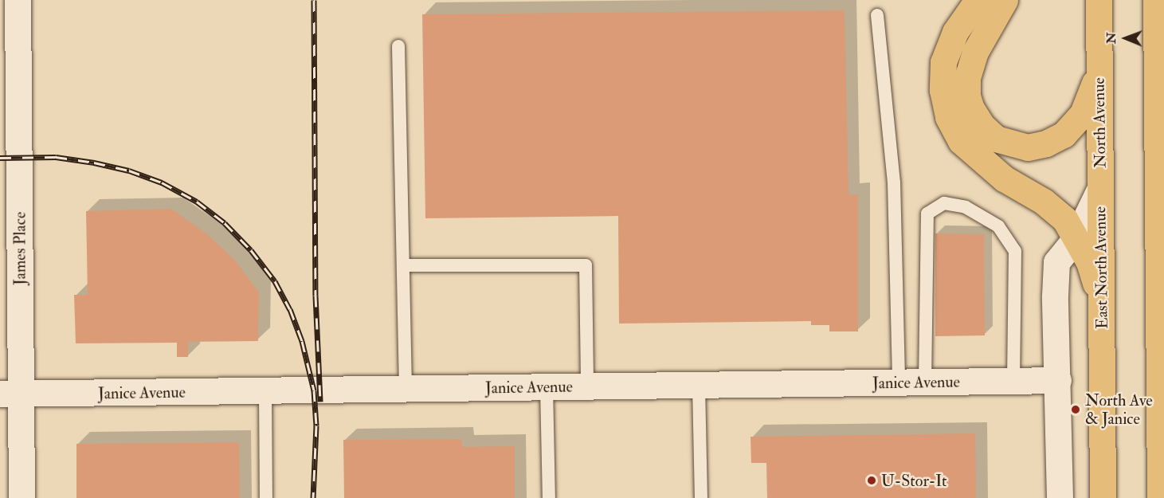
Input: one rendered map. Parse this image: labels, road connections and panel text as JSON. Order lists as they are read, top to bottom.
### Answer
{
  "streets": {
    "main road": ["North Avenue", "East North Avenue"],
    "street": ["James Place", "Janice Avenue"]
  },
  "crossings": [
    ["North Avenue", "East North Avenue"],
    ["James Place", "Janice Avenue"],
    ["East North Avenue", "Janice Avenue"]
  ],
  "places": ["North Ave & Janice", "U-Stor-It"],
  "north": "left"
}
